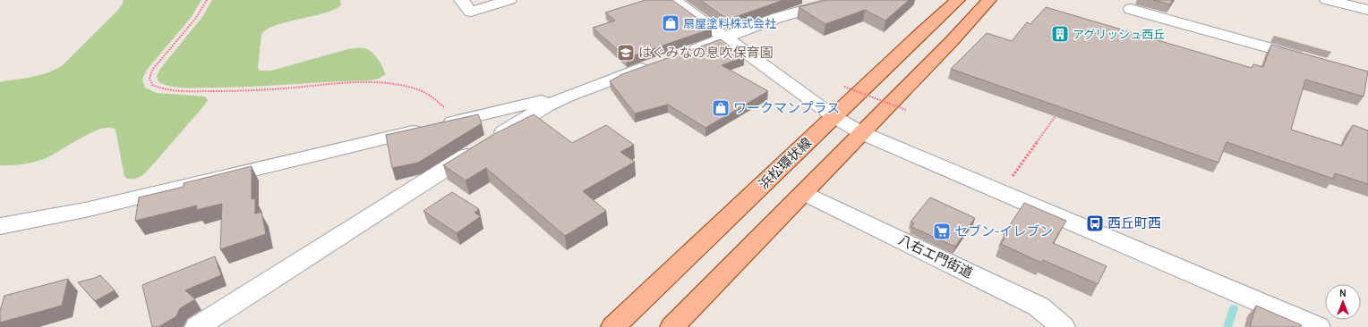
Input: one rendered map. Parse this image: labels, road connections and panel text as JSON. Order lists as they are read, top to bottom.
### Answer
{
  "streets": {
    "main road": ["浜松環状線"],
    "street": ["八右エ門街道"]
  },
  "places": {
    "shop": ["扇屋塗料株式会社", "ワークマンプラス"],
    "building": ["アグリッシュ西丘"],
    "school or university": ["はぐみなの息吹保育園"],
    "bus stop": ["西丘町西"],
    "supermarket": ["セブン-イレブン"]
  },
  "north": "top"
}
